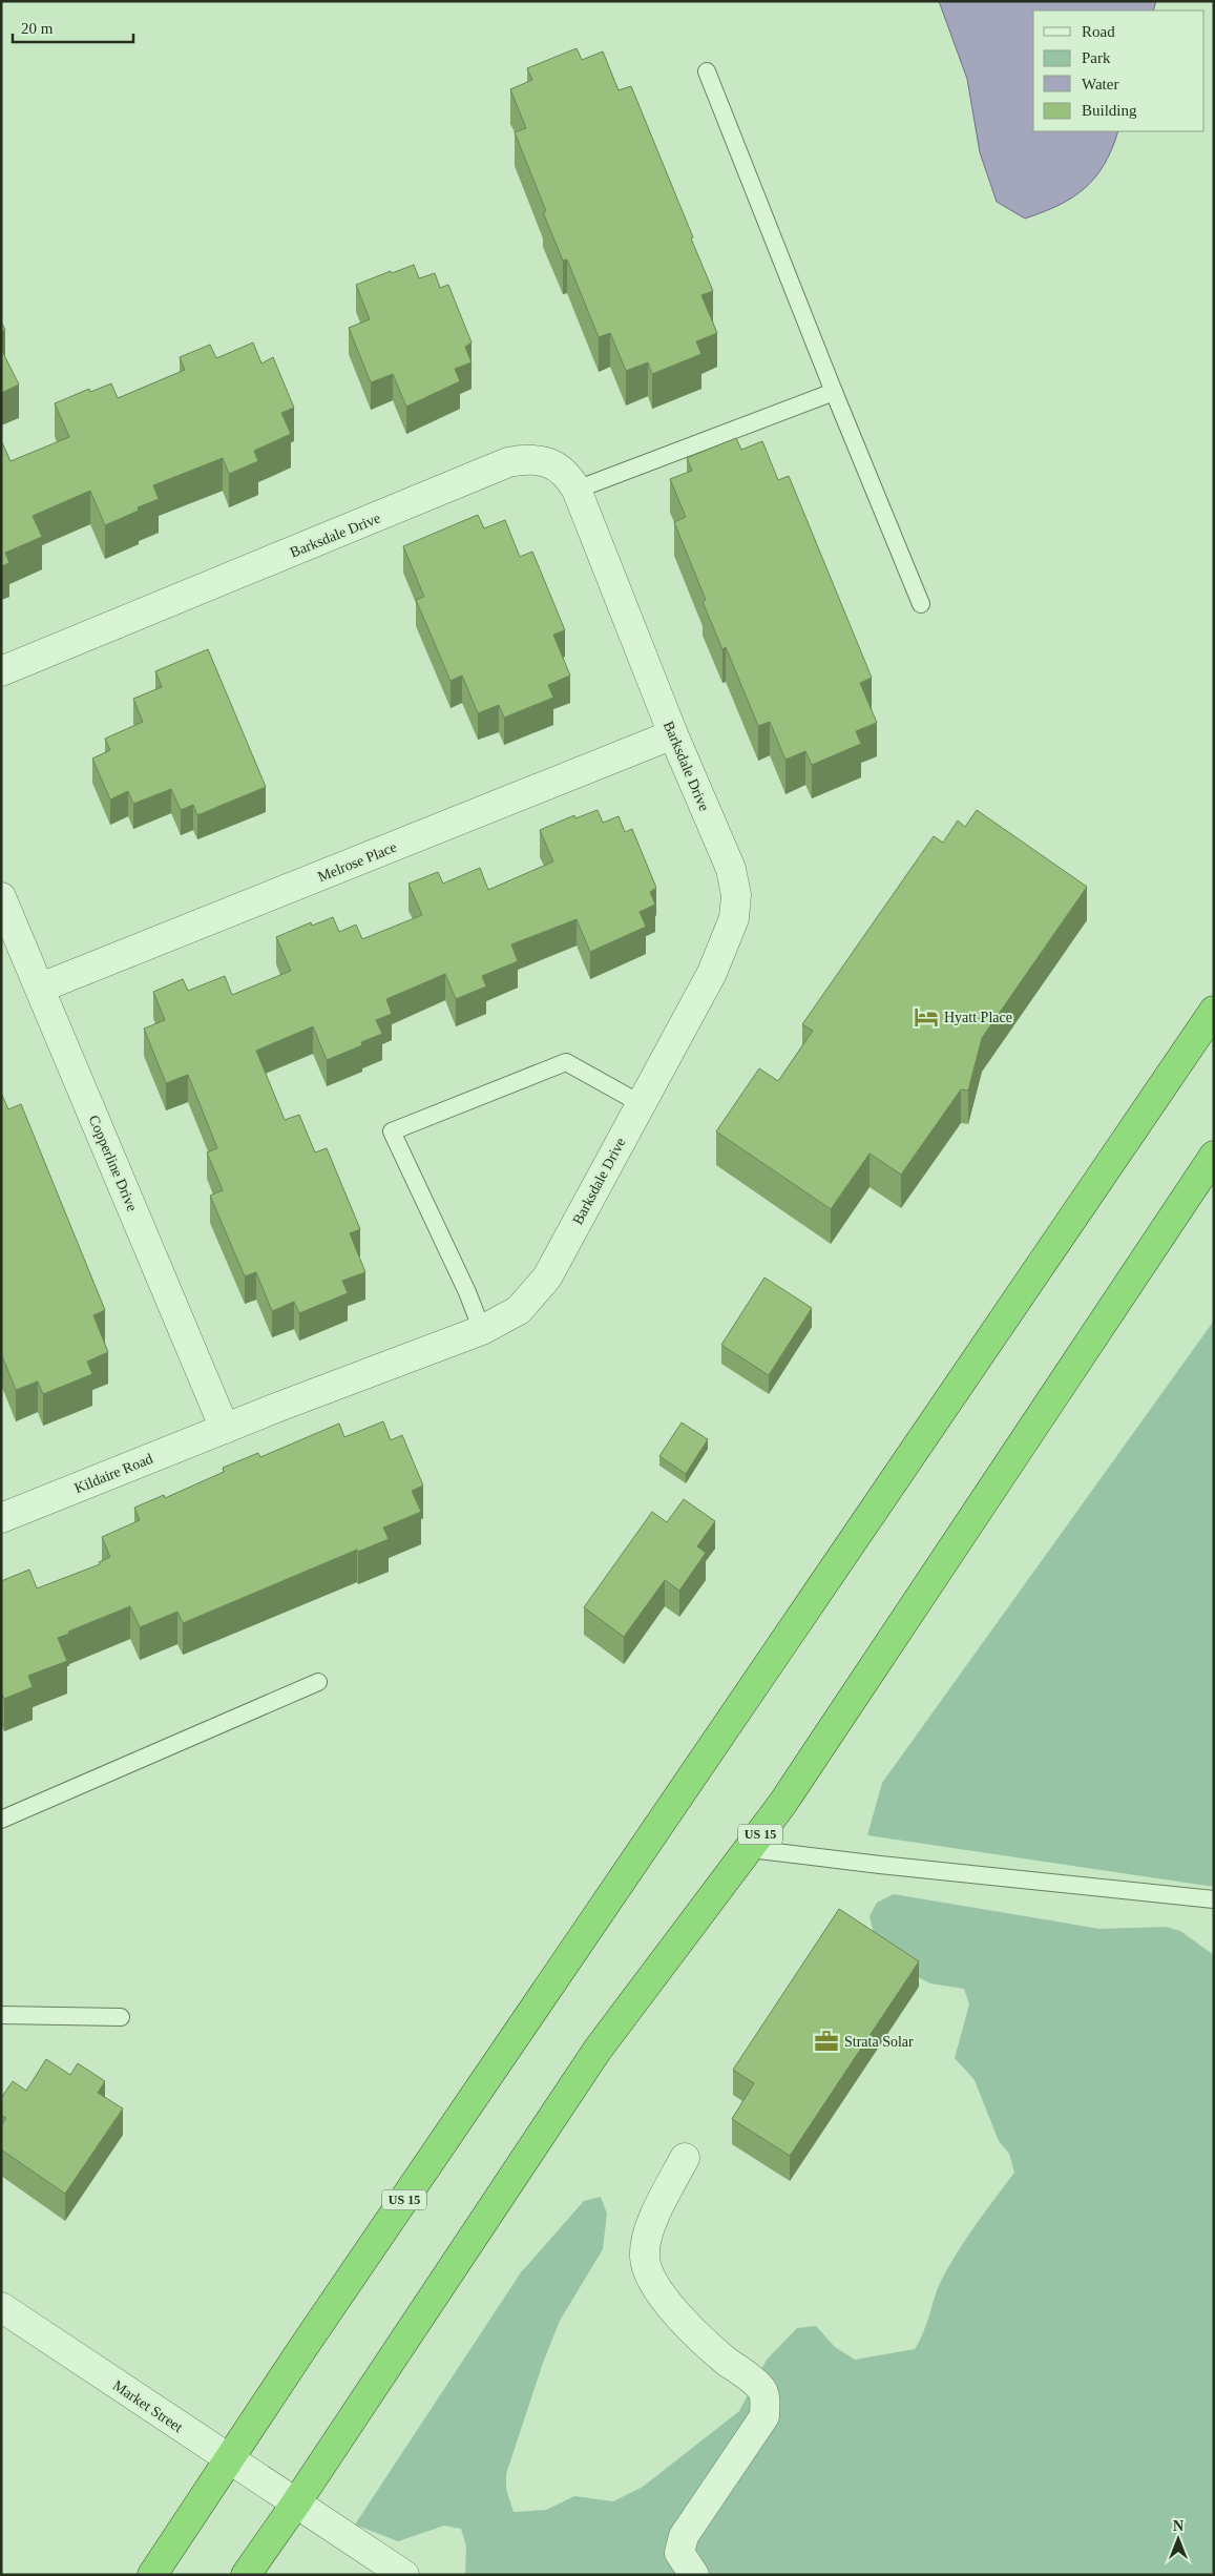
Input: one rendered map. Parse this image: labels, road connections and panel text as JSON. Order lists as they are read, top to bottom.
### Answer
{
  "streets": {
    "highway": ["US 15"],
    "street": [
      "Barksdale Drive",
      "Melrose Place",
      "Copperline Drive",
      "Kildaire Road",
      "Market Street"
    ]
  },
  "crossings": [
    ["Barksdale Drive", "Melrose Place"],
    ["Barksdale Drive", "Copperline Drive"],
    ["Barksdale Drive", "Kildaire Road"],
    ["Melrose Place", "Copperline Drive"],
    ["Copperline Drive", "Kildaire Road"],
    ["US 15", "Market Street"]
  ],
  "places": {
    "hotel": ["Hyatt Place"],
    "office": ["Strata Solar"]
  },
  "legend": [
    "Road",
    "Park",
    "Water",
    "Building"
  ],
  "scale_bar": "20 m",
  "north": "top"
}
